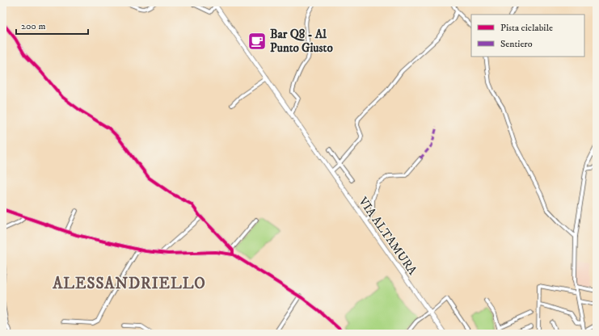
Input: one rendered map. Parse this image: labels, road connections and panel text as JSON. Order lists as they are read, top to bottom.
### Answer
{
  "streets": {
    "main road": ["VIA ALTAMURA"]
  },
  "districts": ["ALESSANDRIELLO"],
  "places": {
    "cafe": ["Bar Q8 - Al Punto Giusto"]
  },
  "legend": ["Pista ciclabile", "Sentiero"],
  "scale_bar": "200 m"
}
